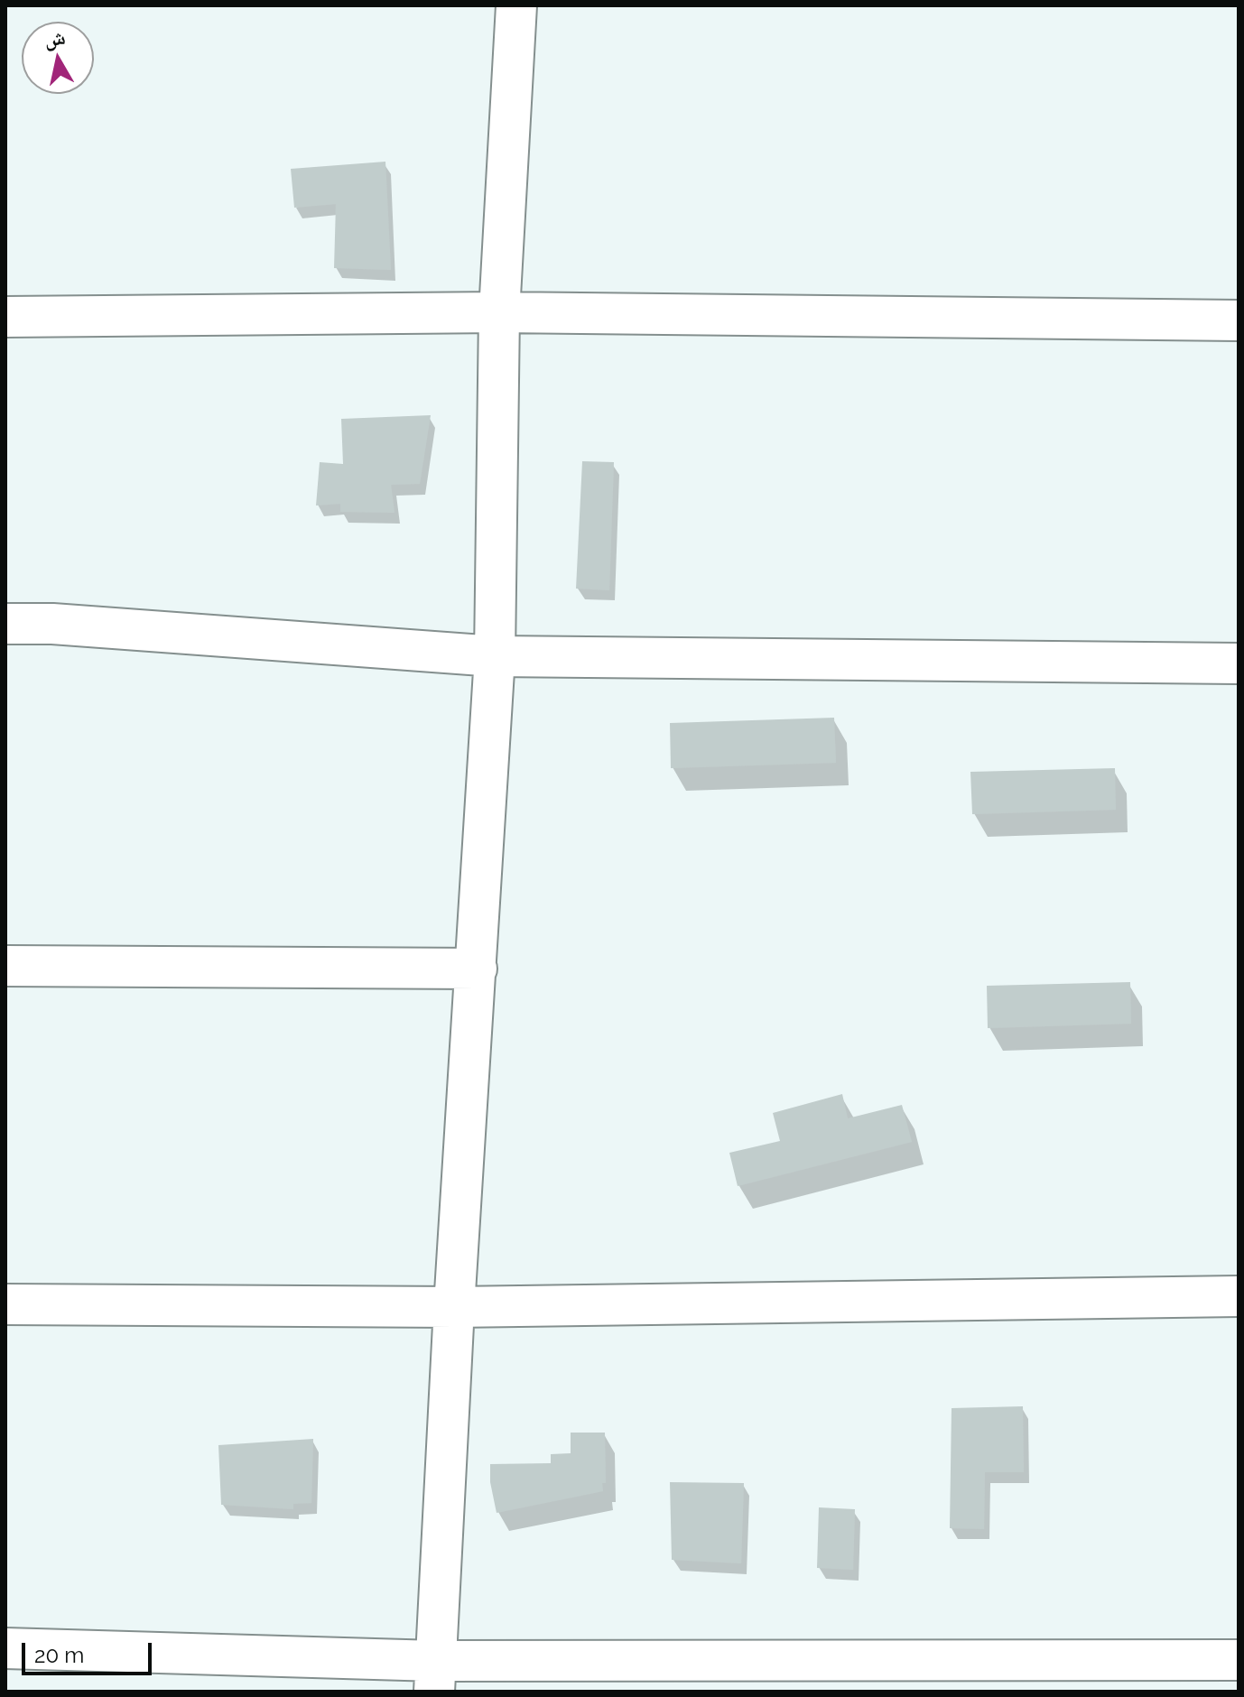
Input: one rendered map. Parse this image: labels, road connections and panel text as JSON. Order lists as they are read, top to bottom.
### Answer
{
  "scale_bar": "20 m",
  "north": "top"
}
